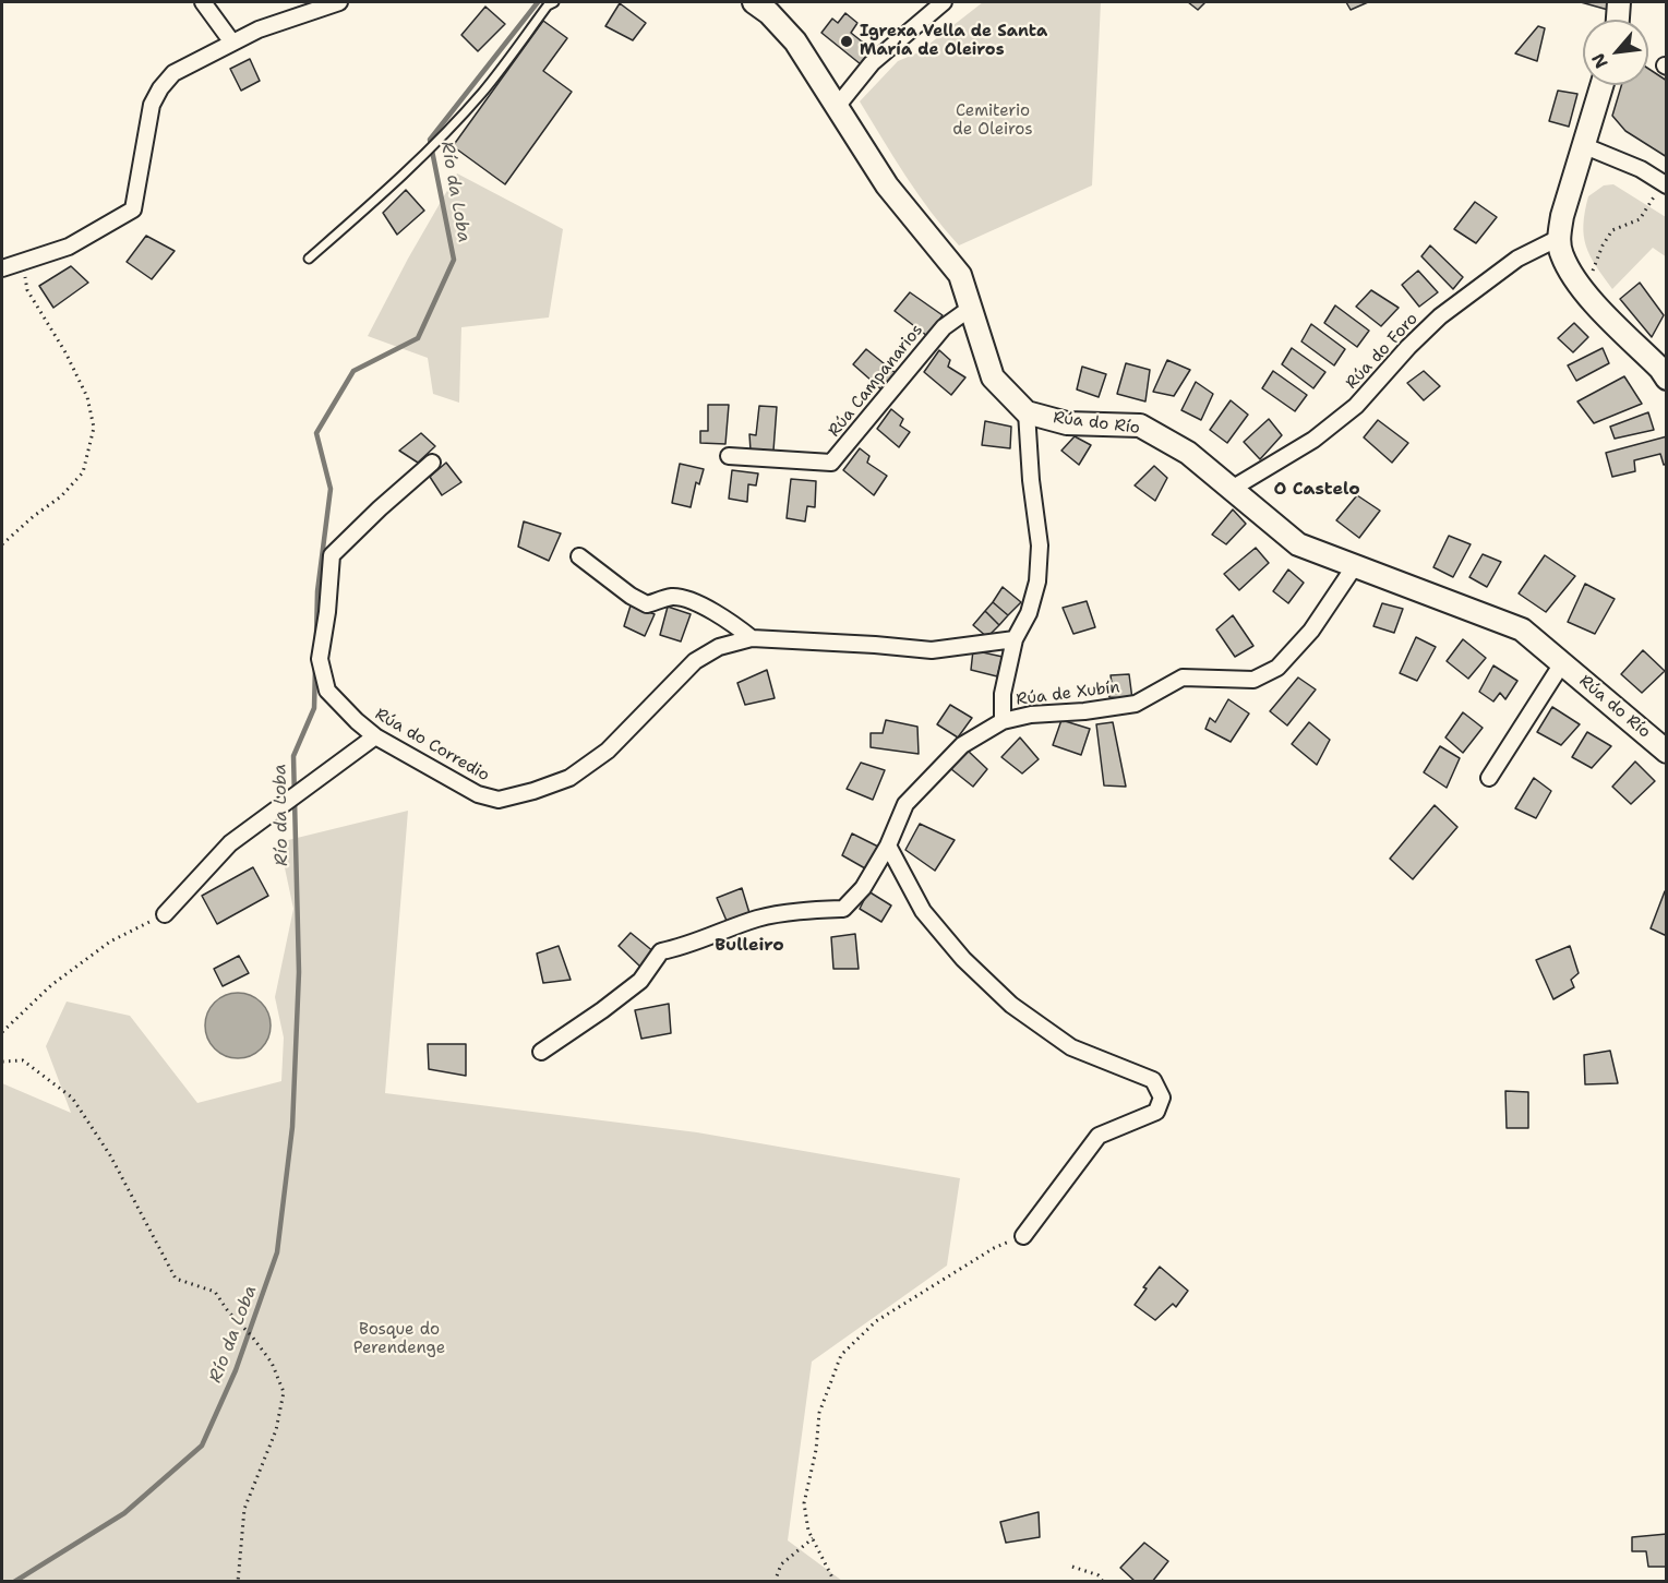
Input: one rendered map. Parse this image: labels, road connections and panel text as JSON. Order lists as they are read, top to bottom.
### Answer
{
  "streets": {
    "street": [
      "Rúa do Foro",
      "Rúa Campanarios",
      "Rúa do Río",
      "Rúa de Xubín",
      "Rúa do Corredio"
    ]
  },
  "crossings": [
    ["Rúa do Foro", "Rúa do Río"],
    ["Rúa do Río", "Rúa de Xubín"],
    ["Rúa de Xubín", "Rúa do Corredio"]
  ],
  "districts": ["O Castelo", "Bulleiro"],
  "water": ["Río da Loba"],
  "parks": ["Cemiterio de Oleiros", "Bosque do Perendenge"],
  "places": ["Igrexa Vella de Santa María de Oleiros"],
  "north": "bottom left"
}
